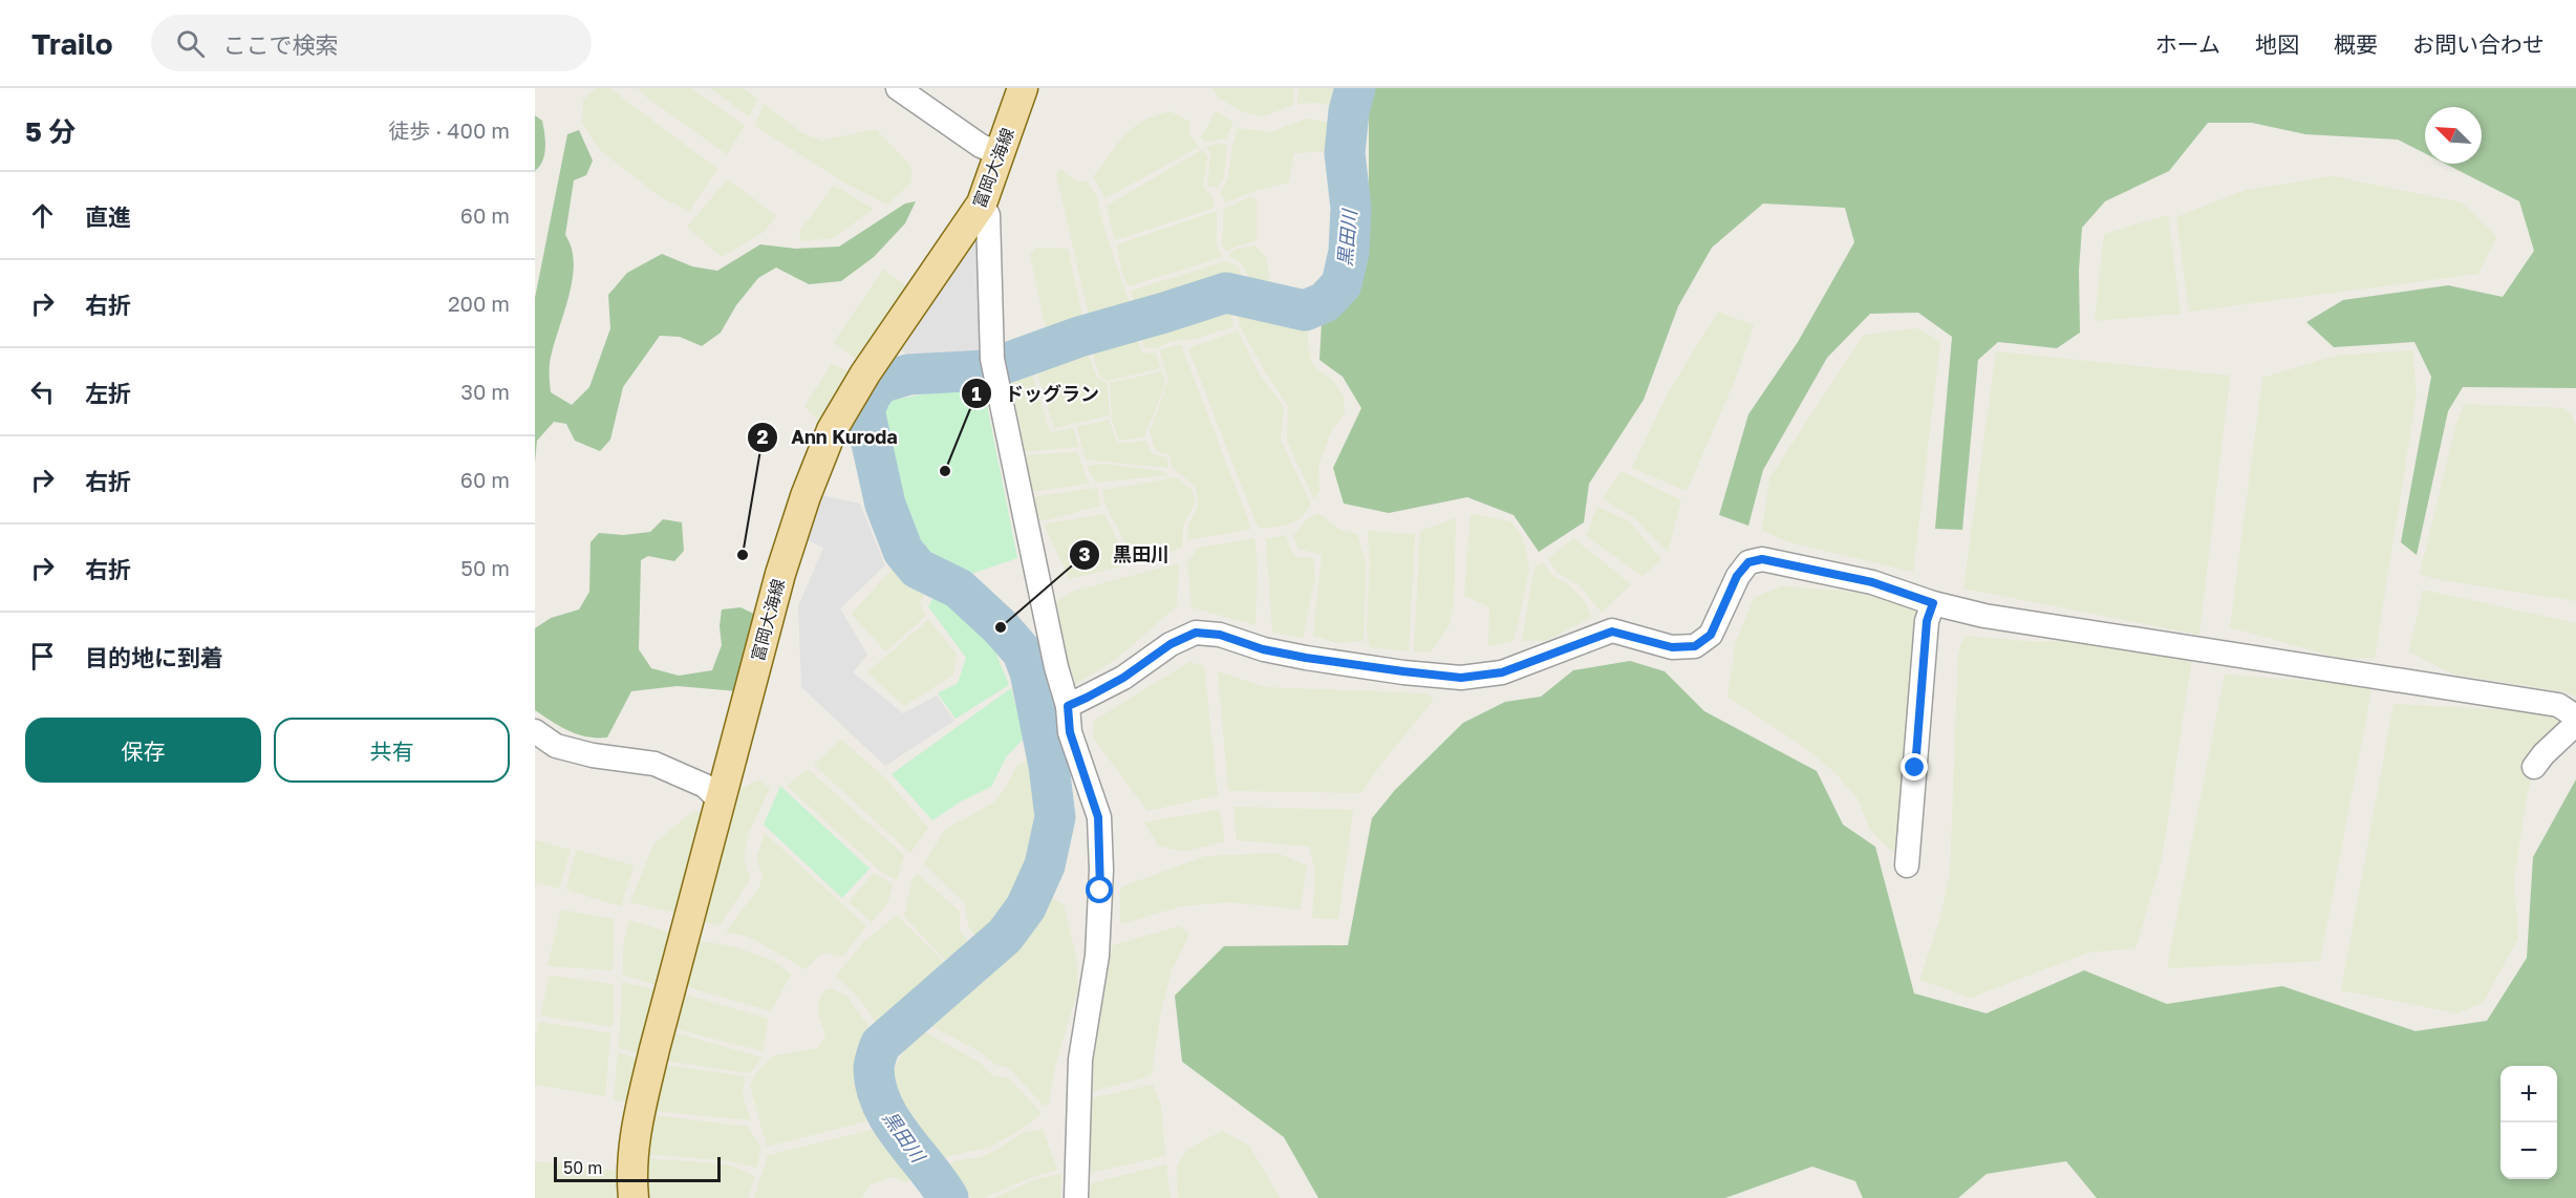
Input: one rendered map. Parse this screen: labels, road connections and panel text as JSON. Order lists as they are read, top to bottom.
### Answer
{
  "streets": {
    "main road": ["富岡大海線"]
  },
  "water": ["黒田川"],
  "places": ["ドッグラン", "Ann Kuroda", "黒田川"],
  "scale_bar": "50 m",
  "north": "top left",
  "page": {
    "header": "Trailo",
    "search": "ここで検索",
    "nav": [
      "ホーム",
      "地図",
      "概要",
      "お問い合わせ"
    ],
    "heading": ["5 分", "徒歩 · 400 m"],
    "list": [
      ["直進", "60 m"],
      ["右折", "200 m"],
      ["左折", "30 m"],
      ["右折", "60 m"],
      ["右折", "50 m"],
      "目的地に到着"
    ],
    "buttons": ["保存", "共有"],
    "map_buttons": ["+", "−"],
    "scale": "50 m"
  }
}
